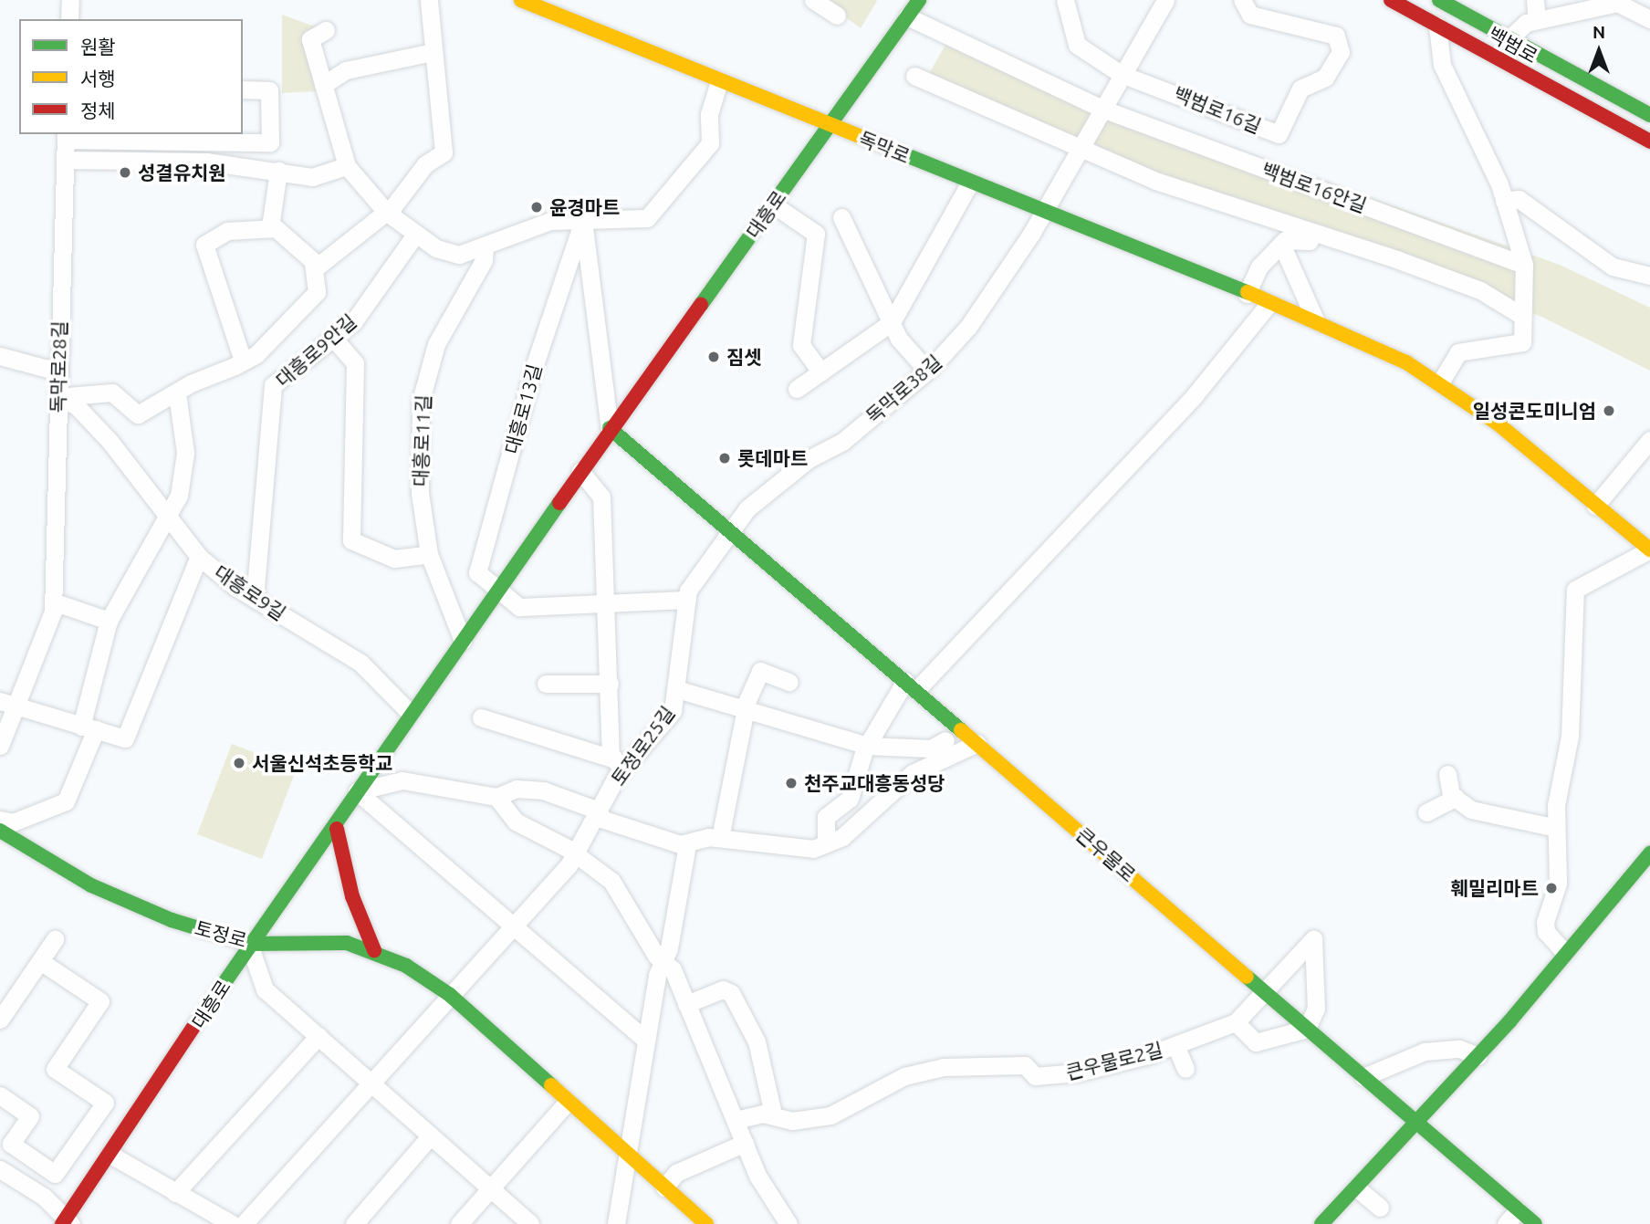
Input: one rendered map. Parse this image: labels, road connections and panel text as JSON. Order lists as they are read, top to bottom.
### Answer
{
  "streets": {
    "main road": [
      "백범로",
      "독막로",
      "대흥로",
      "큰우물로",
      "토정로"
    ],
    "street": [
      "백범로16길",
      "백범로16안길",
      "대흥로9안길",
      "독막로28길",
      "독막로38길",
      "대흥로13길",
      "대흥로11길",
      "대흥로9길",
      "토정로25길",
      "큰우물로2길"
    ]
  },
  "crossings": [
    ["독막로", "대흥로"],
    ["독막로", "독막로38길"],
    ["대흥로", "대흥로13길"],
    ["대흥로", "대흥로11길"],
    ["대흥로", "대흥로9길"],
    ["대흥로", "큰우물로"],
    ["대흥로", "토정로"],
    ["대흥로9안길", "대흥로9길"],
    ["독막로28길", "대흥로9길"],
    ["독막로38길", "토정로25길"],
    ["독막로38길", "큰우물로"],
    ["토정로25길", "큰우물로"],
    ["토정로25길", "토정로"]
  ],
  "places": [
    "성결유치원",
    "윤경마트",
    "짐셋",
    "일성콘도미니엄",
    "롯데마트",
    "서울신석초등학교",
    "천주교대흥동성당",
    "훼밀리마트"
  ],
  "legend": ["원활", "서행", "정체"],
  "north": "top"
}
